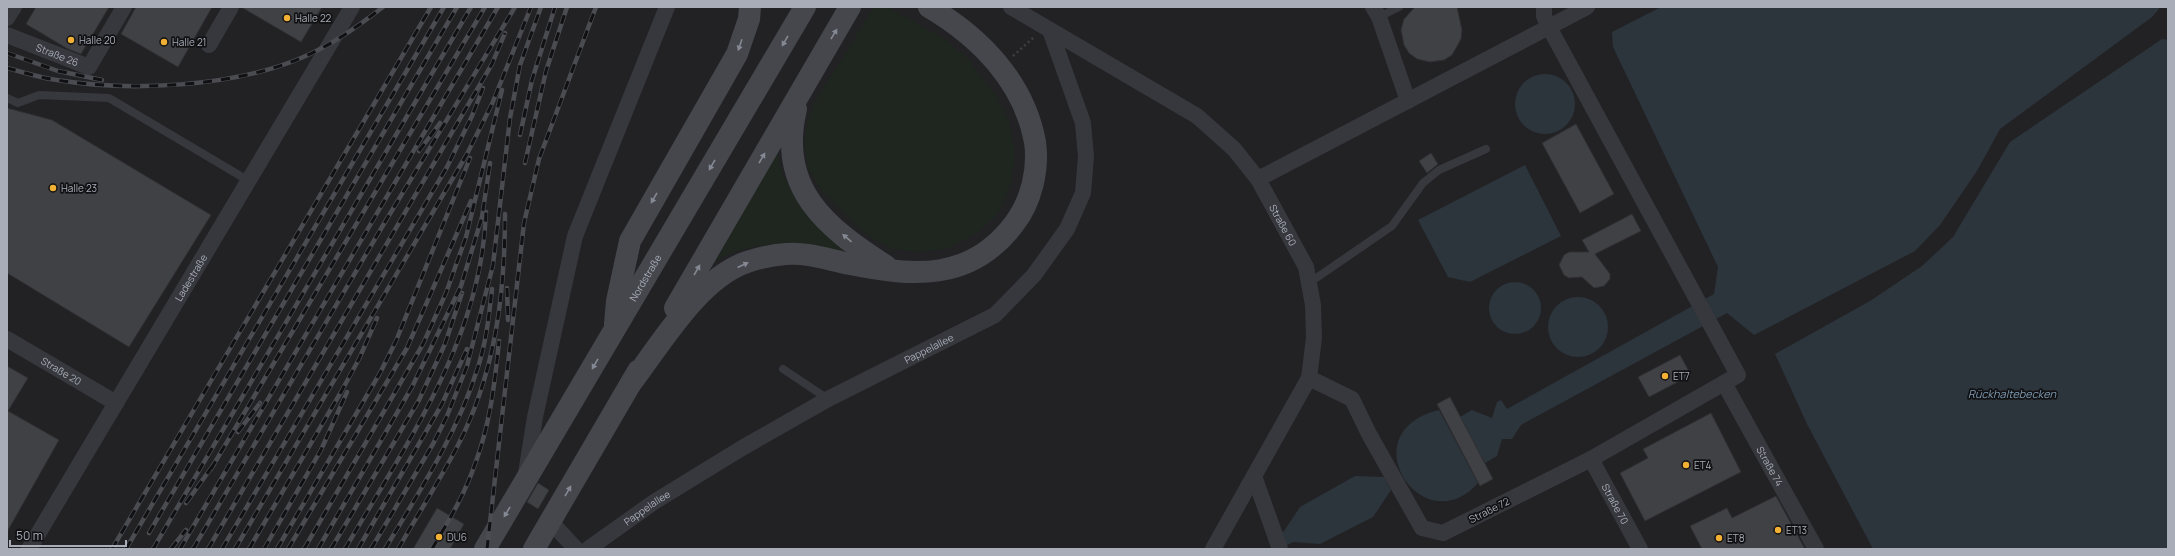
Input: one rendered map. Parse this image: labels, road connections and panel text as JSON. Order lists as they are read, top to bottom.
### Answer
{
  "streets": {
    "street": [
      "Straße 26",
      "Straße 60",
      "Ladestraße",
      "Nordstraße",
      "Pappelallee",
      "Straße 20",
      "Straße 74",
      "Straße 70",
      "Straße 72"
    ]
  },
  "crossings": [
    ["Straße 60", "Pappelallee"],
    ["Straße 60", "Straße 72"],
    ["Ladestraße", "Straße 20"],
    ["Straße 74", "Straße 72"],
    ["Straße 70", "Straße 72"]
  ],
  "water": ["Rückhaltebecken"],
  "places": [
    "Halle 22",
    "Halle 20",
    "Halle 21",
    "Halle 23",
    "ET7",
    "ET4",
    "ET13",
    "DU6",
    "ET8"
  ],
  "scale_bar": "50 m"
}
